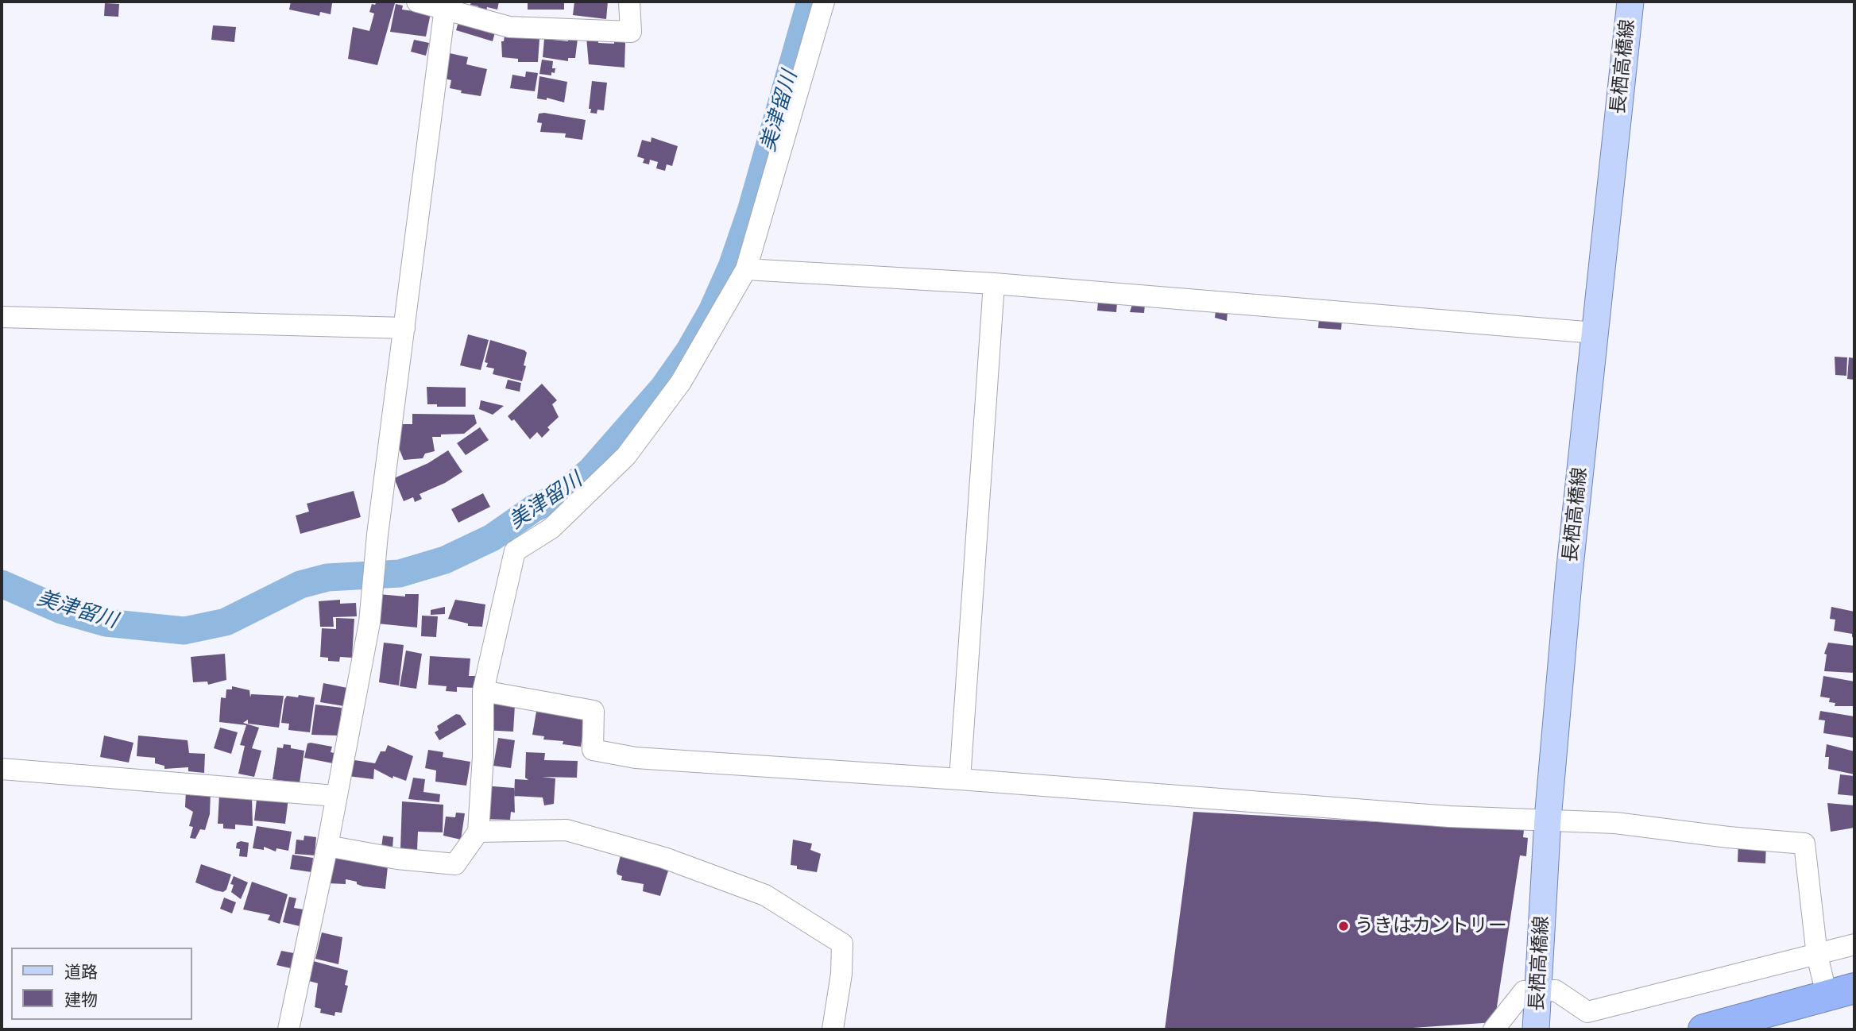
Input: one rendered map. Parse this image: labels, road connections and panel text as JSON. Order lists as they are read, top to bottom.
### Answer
{
  "streets": {
    "main road": ["長栖高橋線"]
  },
  "water": ["美津留川"],
  "places": ["うきはカントリー"],
  "legend": ["道路", "建物"]
}
